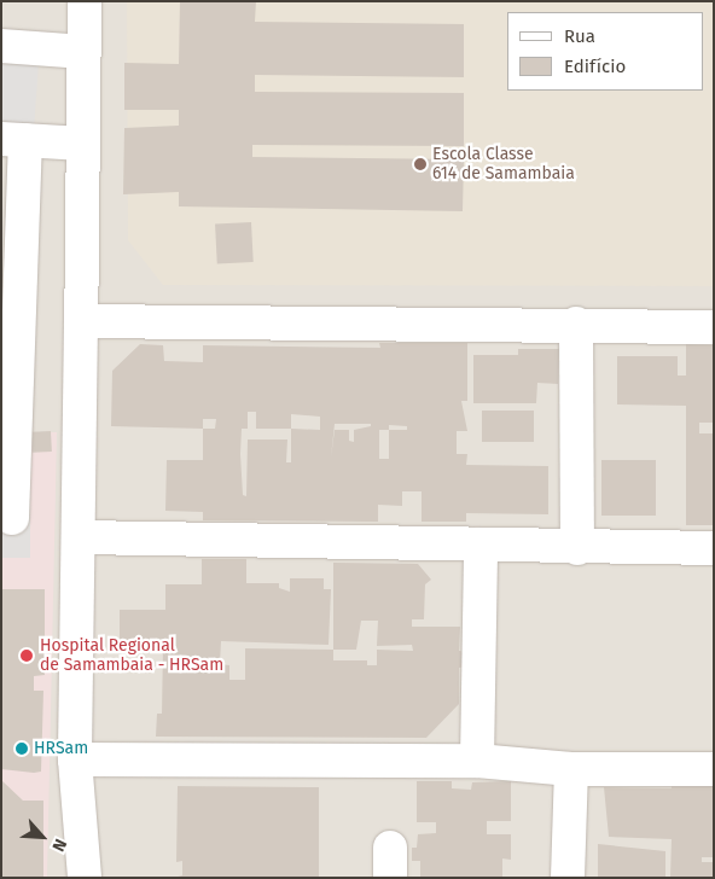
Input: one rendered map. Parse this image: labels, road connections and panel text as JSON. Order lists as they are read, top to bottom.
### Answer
{
  "places": ["Escola Classe 614 de Samambaia", "Hospital Regional de Samambaia - HRSam", "HRSam"],
  "legend": ["Rua", "Edifício"],
  "north": "bottom right"
}
